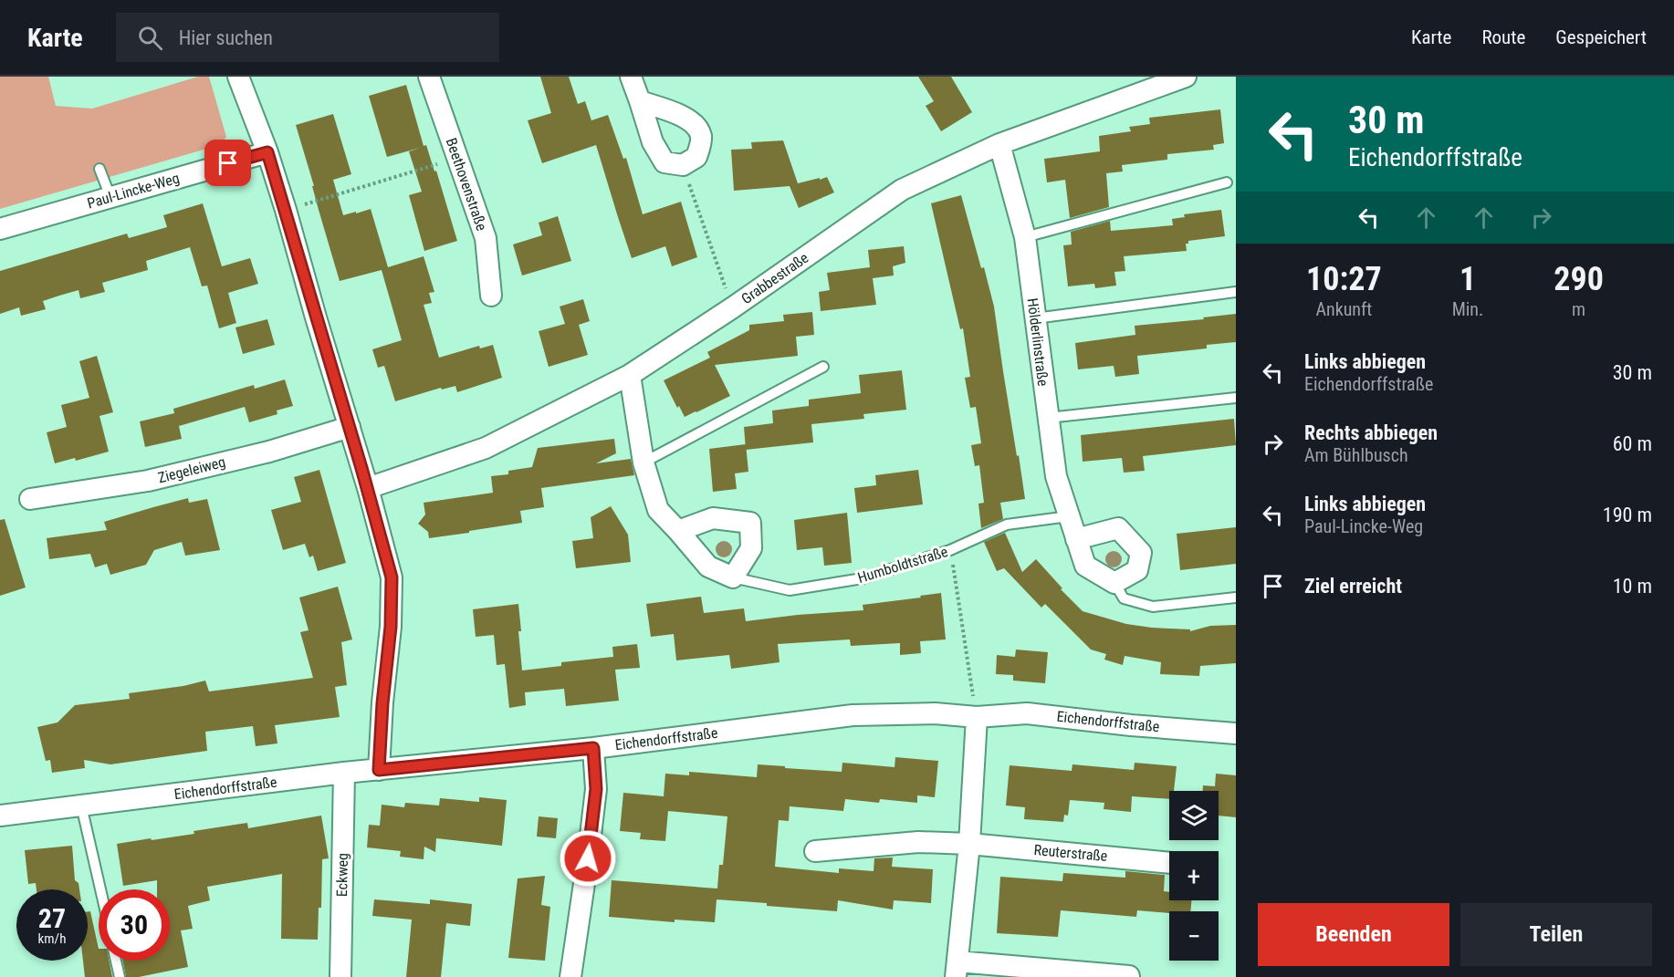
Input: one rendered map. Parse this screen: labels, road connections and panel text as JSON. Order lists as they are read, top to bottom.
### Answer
{
  "streets": {
    "street": [
      "Beethovenstraße",
      "Paul-Lincke-Weg",
      "Grabbestraße",
      "Hölderlinstraße",
      "Ziegeleiweg",
      "Humboldtstraße",
      "Eichendorffstraße",
      "Reuterstraße",
      "Eckweg"
    ]
  },
  "crossings": [
    ["Grabbestraße", "Hölderlinstraße"],
    ["Grabbestraße", "Humboldtstraße"],
    ["Hölderlinstraße", "Humboldtstraße"],
    ["Eichendorffstraße", "Eckweg"]
  ],
  "page": {
    "header": "Karte",
    "search": "Hier suchen",
    "nav": ["Karte", "Route", "Gespeichert"],
    "turn": ["30 m", "Eichendorffstraße"],
    "eta": [
      "10:27",
      "Ankunft",
      "1",
      "Min.",
      "290",
      "m"
    ],
    "list": [
      {
        "name": "Links abbiegen",
        "note": "Eichendorffstraße",
        "value": "30 m"
      },
      {
        "name": "Rechts abbiegen",
        "note": "Am Bühlbusch",
        "value": "60 m"
      },
      {
        "name": "Links abbiegen",
        "note": "Paul-Lincke-Weg",
        "value": "190 m"
      },
      {
        "name": "Ziel erreicht",
        "value": "10 m"
      }
    ],
    "map_buttons": ["+", "−"],
    "speed": "27 km/h",
    "limit": "30",
    "buttons": ["Beenden", "Teilen"]
  }
}
